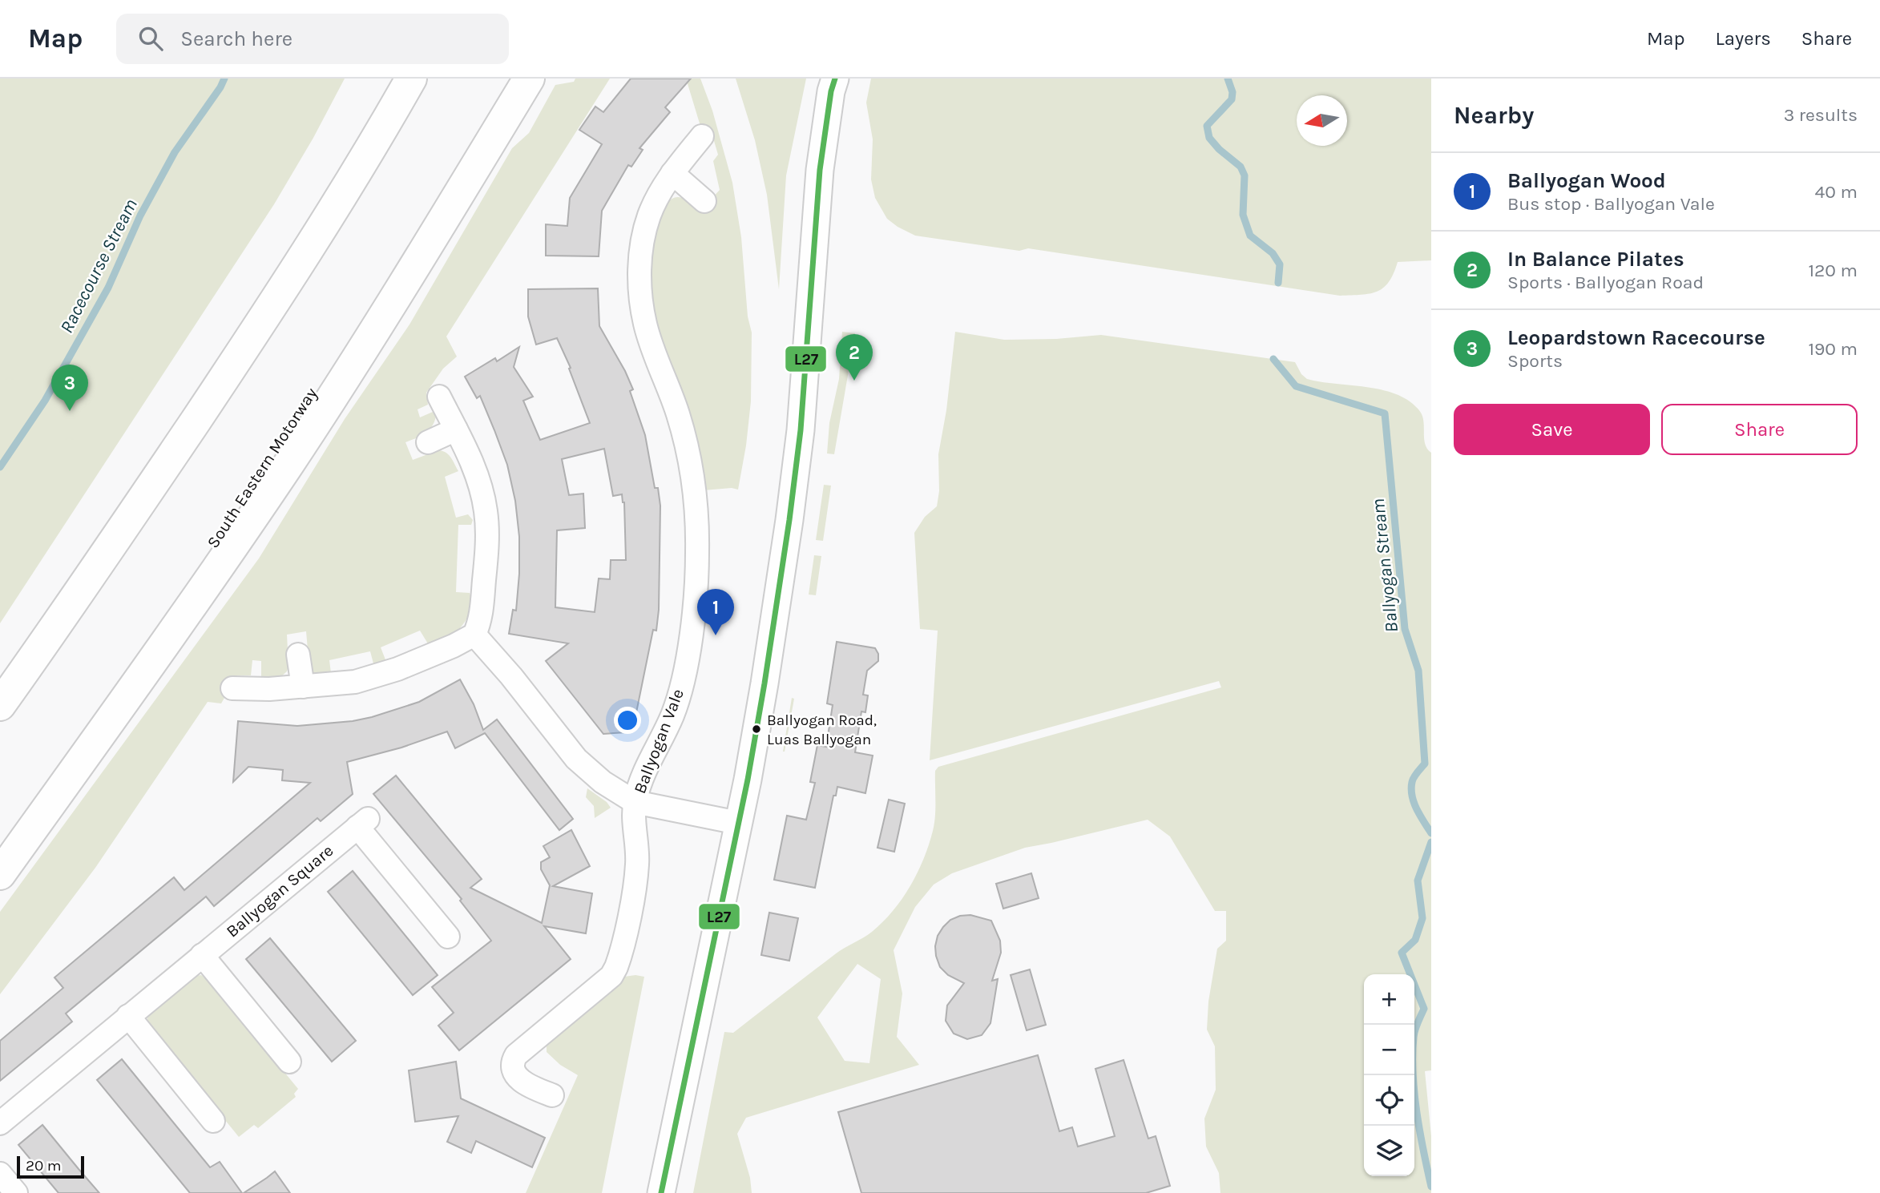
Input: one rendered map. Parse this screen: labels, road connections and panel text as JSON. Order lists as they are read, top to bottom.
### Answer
{
  "streets": {
    "highway": ["South Eastern Motorway"],
    "street": ["Ballyogan Vale", "Ballyogan Square"]
  },
  "water": ["Racecourse Stream", "Ballyogan Stream"],
  "places": ["Ballyogan Road, Luas Ballyogan"],
  "lines": ["transit line L27"],
  "scale_bar": "20 m",
  "north": "left",
  "page": {
    "header": "Map",
    "search": "Search here",
    "nav": ["Map", "Layers", "Share"],
    "heading": ["Nearby", "3 results"],
    "list": [
      {
        "mark": "1",
        "name": "Ballyogan Wood",
        "note": "Bus stop · Ballyogan Vale",
        "value": "40 m"
      },
      {
        "mark": "2",
        "name": "In Balance Pilates",
        "note": "Sports · Ballyogan Road",
        "value": "120 m"
      },
      {
        "mark": "3",
        "name": "Leopardstown Racecourse",
        "note": "Sports",
        "value": "190 m"
      }
    ],
    "pins": ["2", "3", "1"],
    "buttons": ["Save", "Share"],
    "map_buttons": ["+", "−"],
    "scale": "20 m"
  }
}
